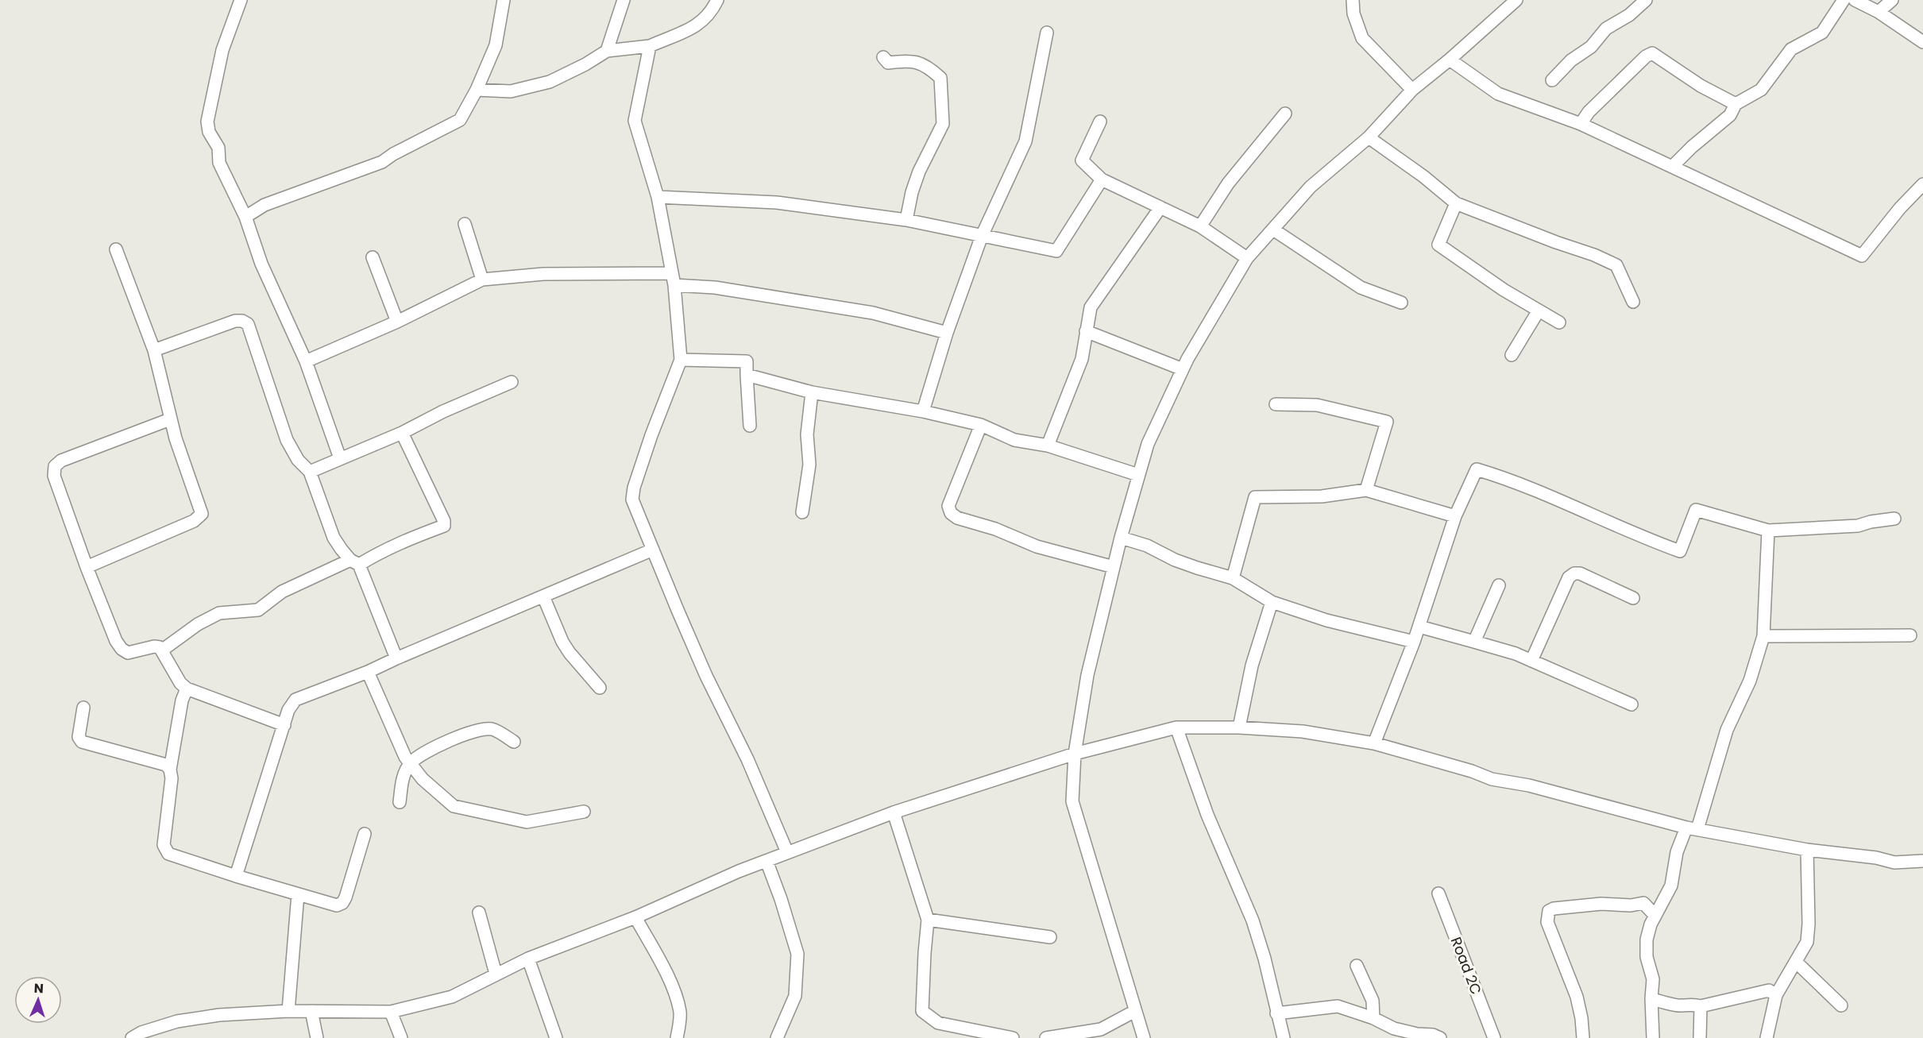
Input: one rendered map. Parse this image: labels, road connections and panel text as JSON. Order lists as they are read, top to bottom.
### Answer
{
  "streets": {
    "street": ["Road 2C"]
  },
  "north": "top"
}
